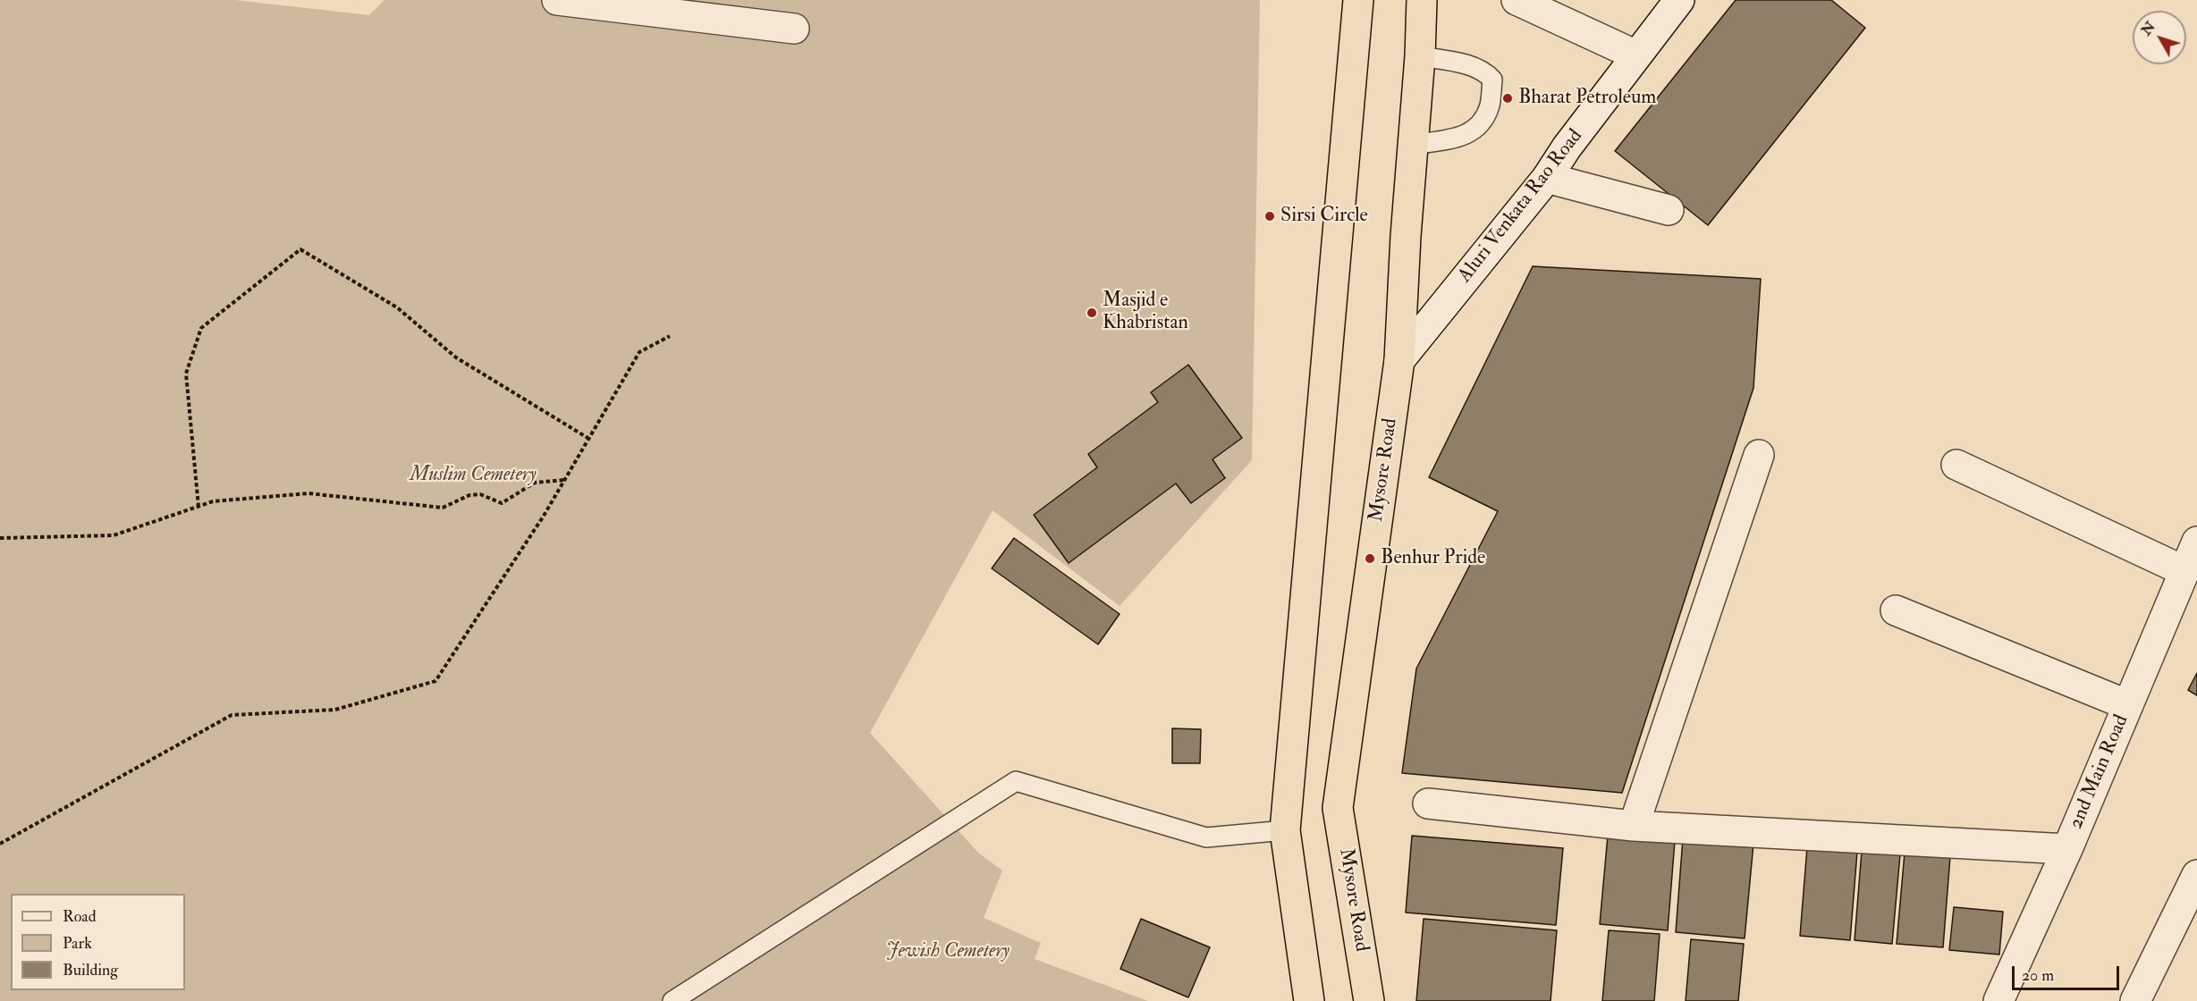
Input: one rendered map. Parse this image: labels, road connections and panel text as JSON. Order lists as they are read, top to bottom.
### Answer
{
  "streets": {
    "highway": ["Mysore Road"],
    "street": ["Aluri Venkata Rao Road", "2nd Main Road"]
  },
  "crossings": [
    ["Aluri Venkata Rao Road", "Mysore Road"]
  ],
  "parks": ["Muslim Cemetery", "Jewish Cemetery"],
  "places": [
    "Bharat Petroleum",
    "Sirsi Circle",
    "Masjid e Khabristan",
    "Benhur Pride"
  ],
  "legend": ["Road", "Park", "Building"],
  "scale_bar": "20 m",
  "north": "top left"
}
